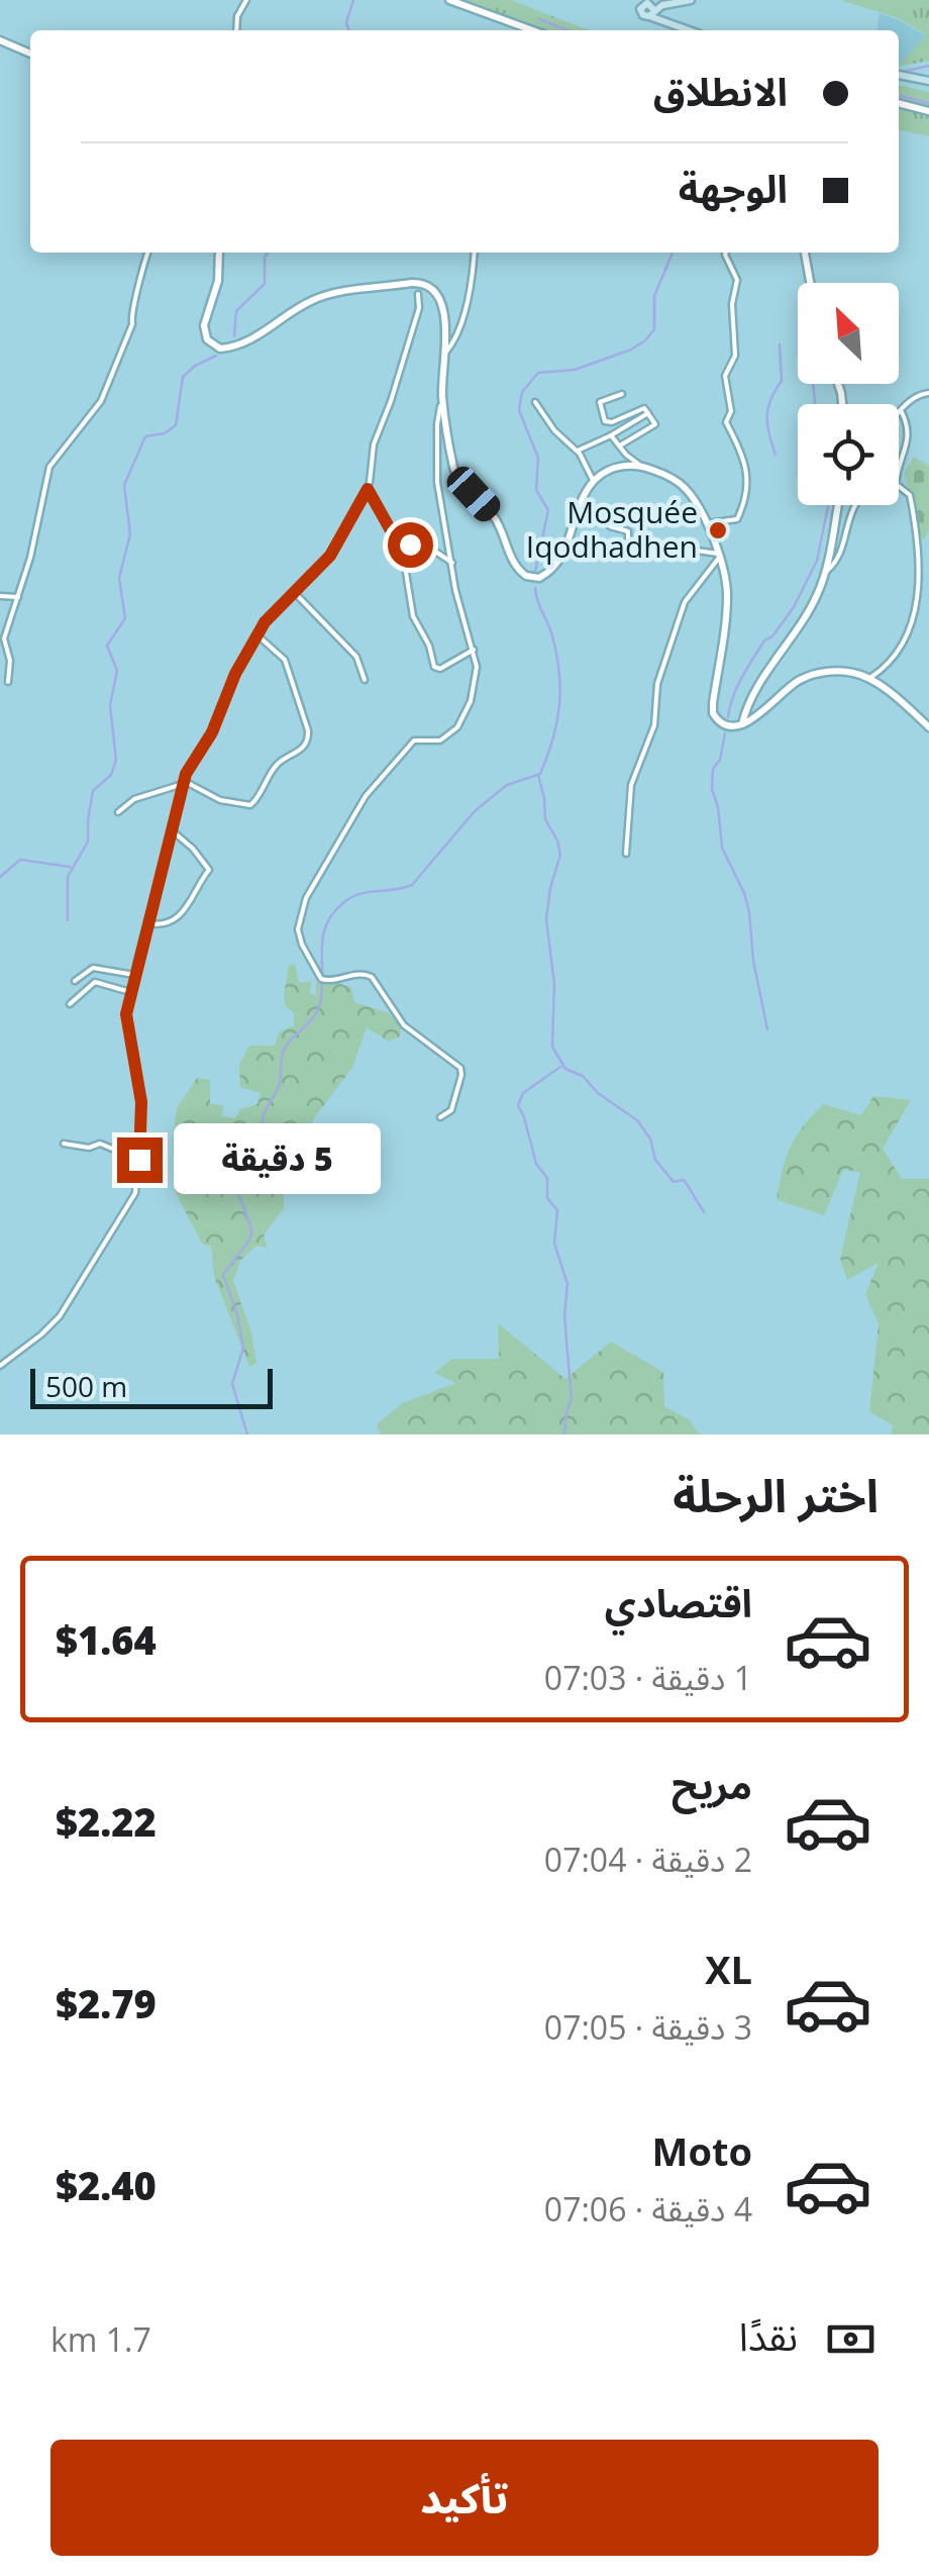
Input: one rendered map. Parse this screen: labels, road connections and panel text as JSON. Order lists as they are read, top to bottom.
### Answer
{
  "places": ["Mosquée Iqodhadhen"],
  "scale_bar": "500 m",
  "north": "top left",
  "page": {
    "banner": ["الانطلاق", "الوجهة"],
    "bubble": "5 دقيقة",
    "scale": "500 m",
    "heading": "اختر الرحلة",
    "list": [
      {
        "name": "اقتصادي",
        "note": "1 دقيقة · 07:03",
        "value": "$1.64"
      },
      {
        "name": "مريح",
        "note": "2 دقيقة · 07:04",
        "value": "$2.22"
      },
      {
        "name": "XL",
        "note": "3 دقيقة · 07:05",
        "value": "$2.79"
      },
      {
        "name": "Moto",
        "note": "4 دقيقة · 07:06",
        "value": "$2.40"
      }
    ],
    "pay": ["نقدًا", "1.7 km"],
    "buttons": "تأكيد"
  }
}
